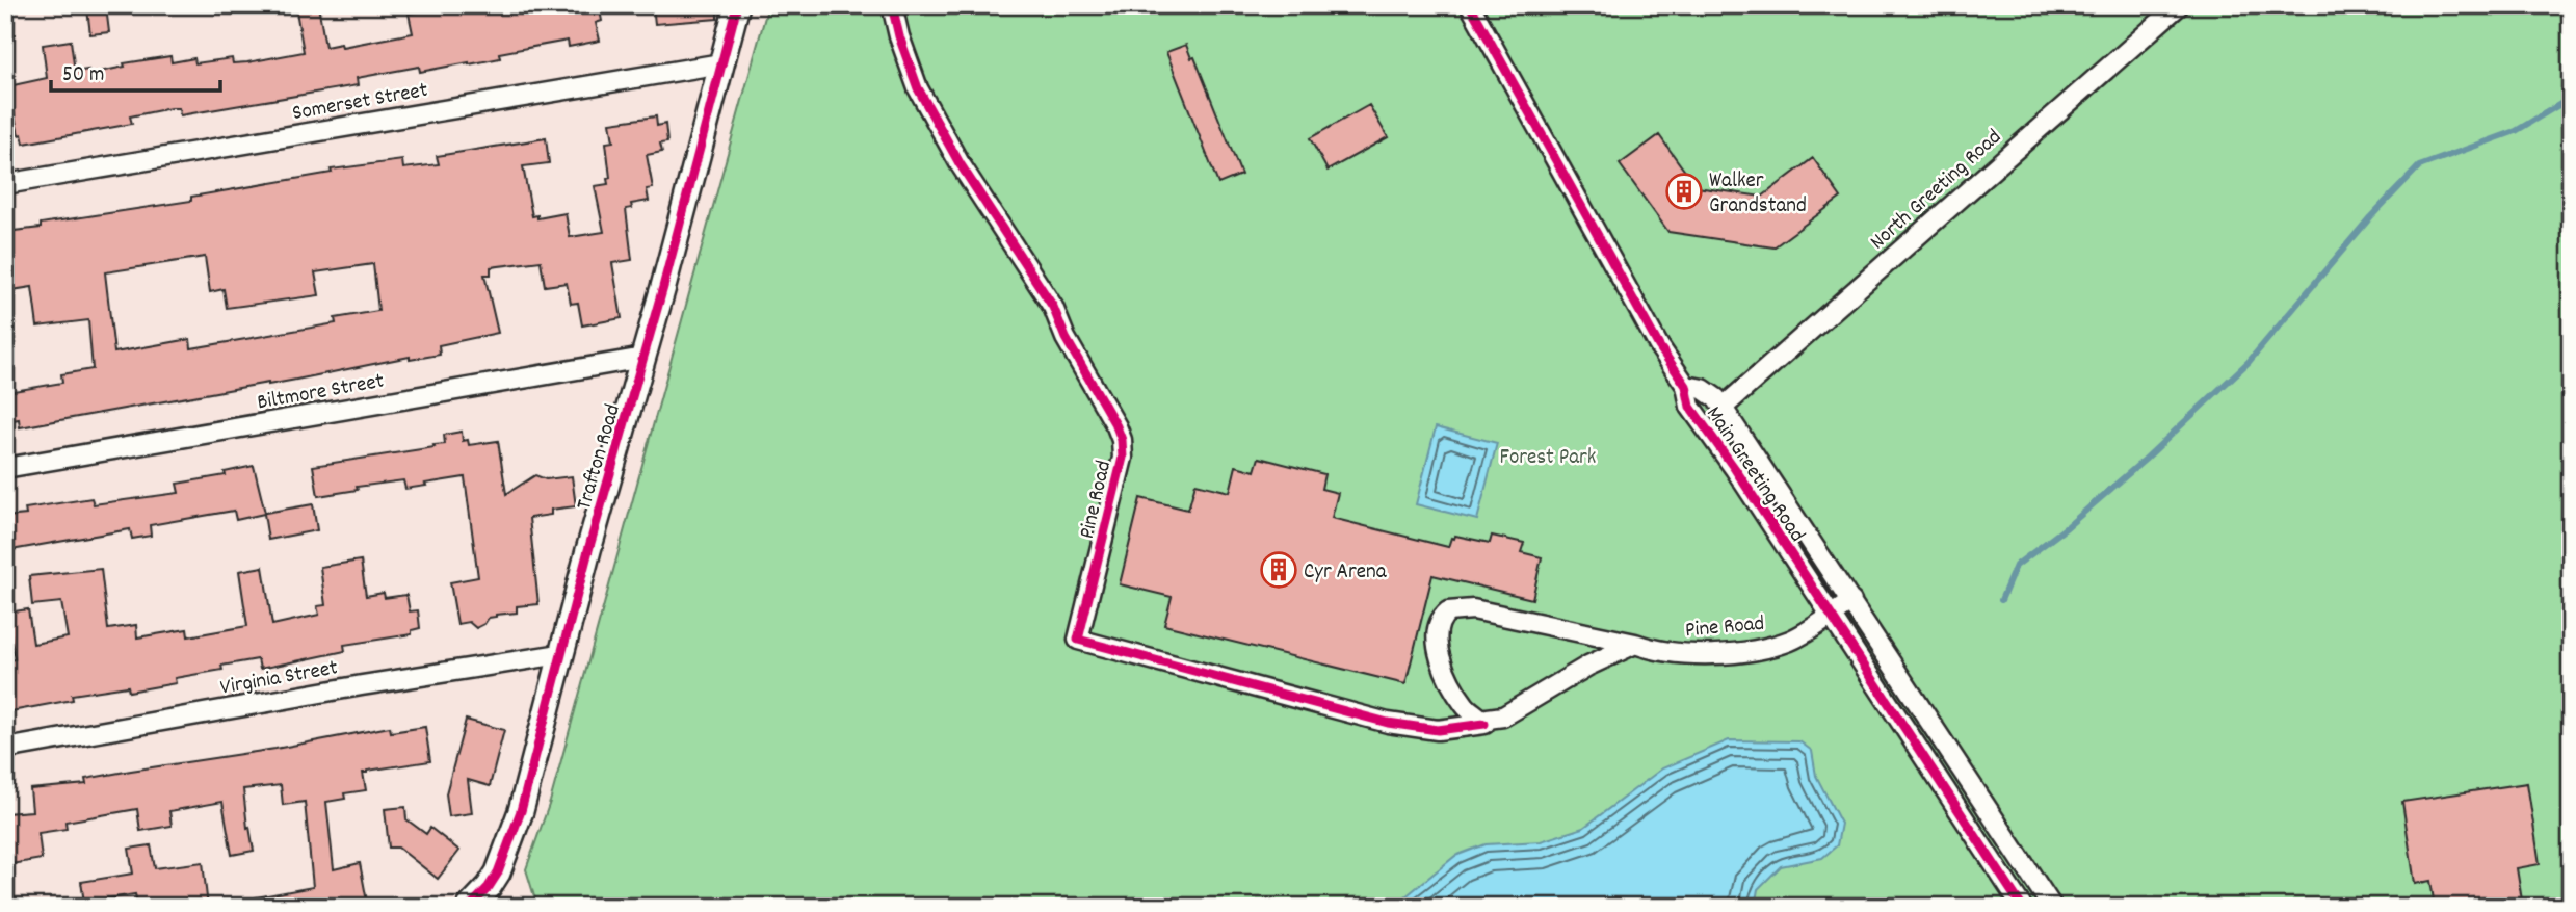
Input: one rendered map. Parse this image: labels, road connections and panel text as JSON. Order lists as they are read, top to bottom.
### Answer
{
  "streets": {
    "street": [
      "Somerset Street",
      "North Greeting Road",
      "Biltmore Street",
      "Trafton Road",
      "Main Greeting Road",
      "Pine Road",
      "Virginia Street"
    ]
  },
  "crossings": [
    ["Somerset Street", "Trafton Road"],
    ["North Greeting Road", "Main Greeting Road"],
    ["Biltmore Street", "Trafton Road"],
    ["Trafton Road", "Virginia Street"],
    ["Main Greeting Road", "Pine Road"]
  ],
  "parks": ["Forest Park"],
  "places": {
    "building": ["Walker Grandstand", "Cyr Arena"]
  },
  "scale_bar": "50 m"
}
